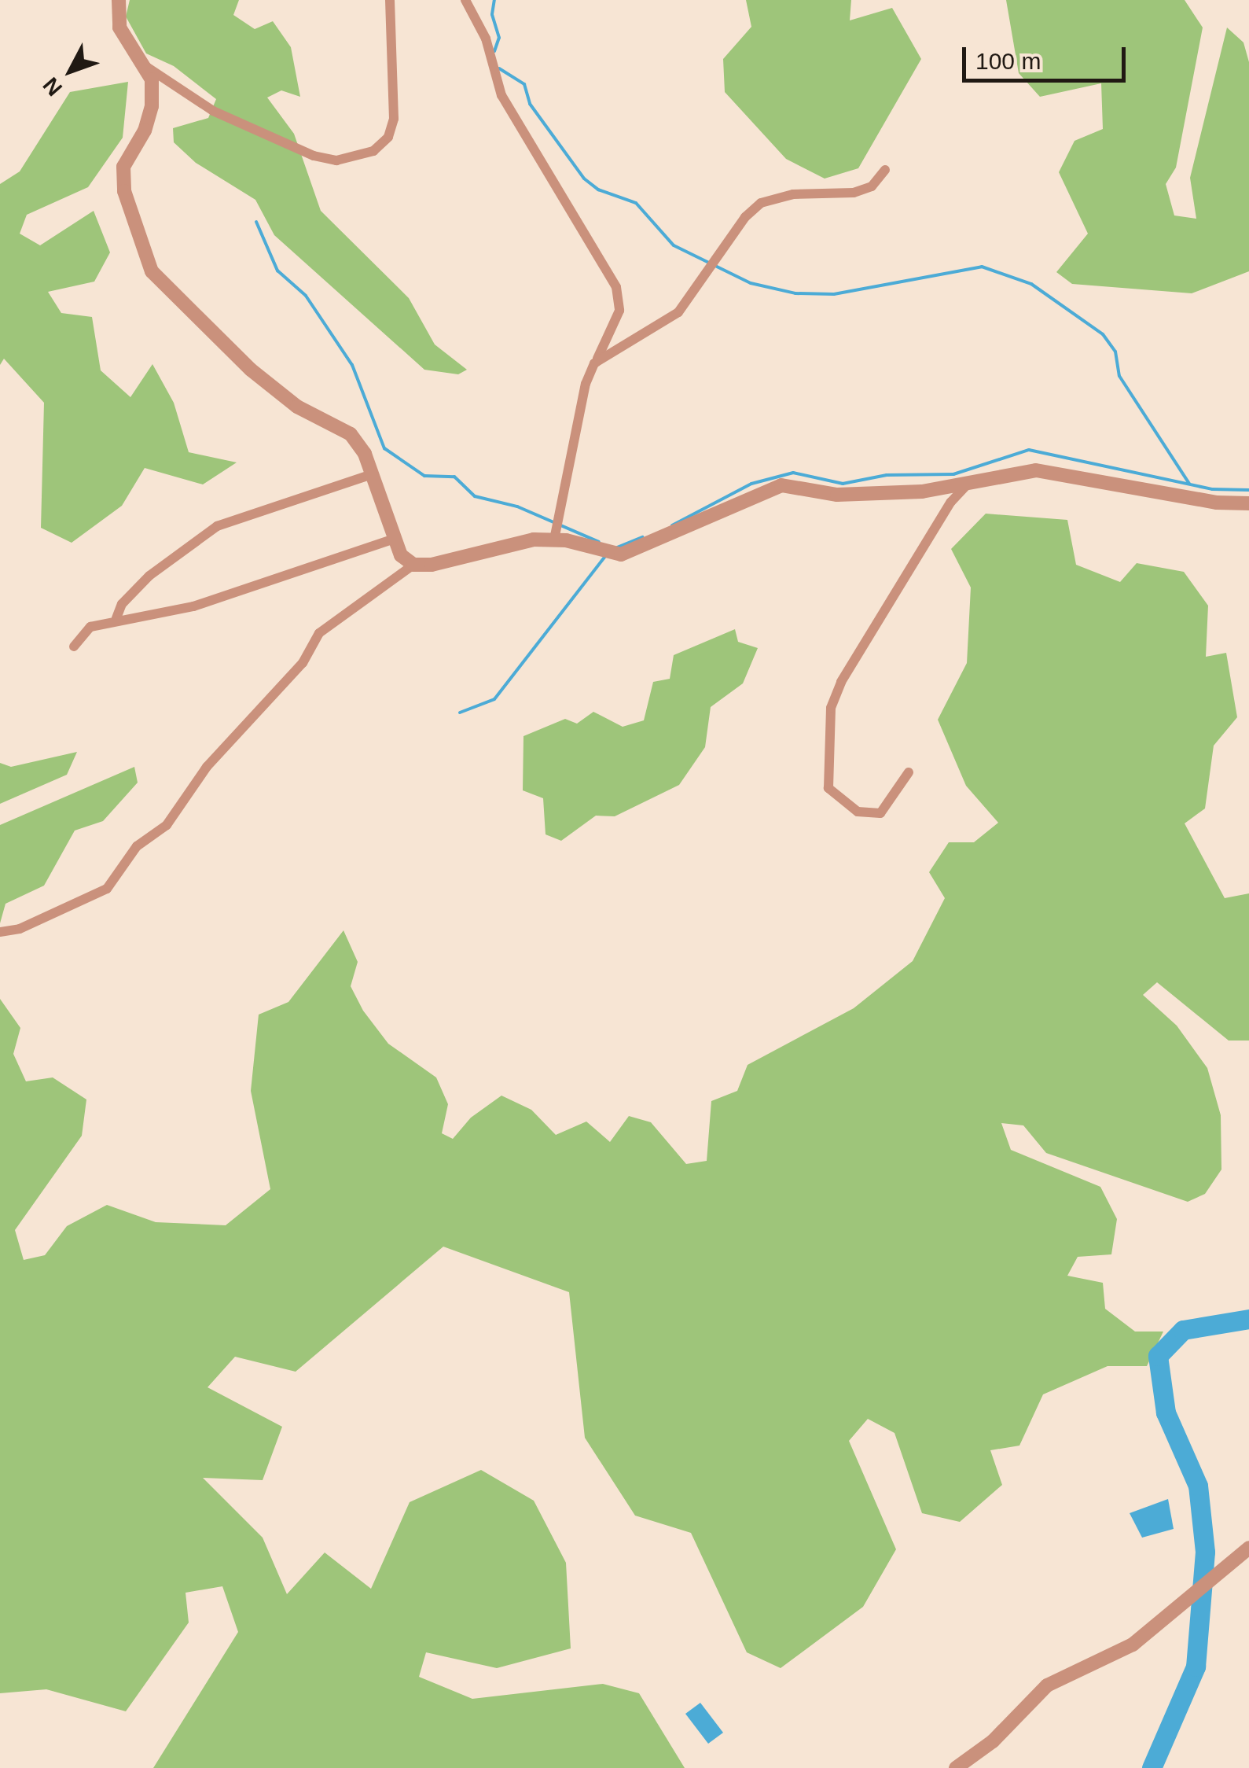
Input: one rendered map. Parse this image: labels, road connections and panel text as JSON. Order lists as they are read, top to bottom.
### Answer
{
  "scale_bar": "100 m",
  "north": "bottom left"
}
